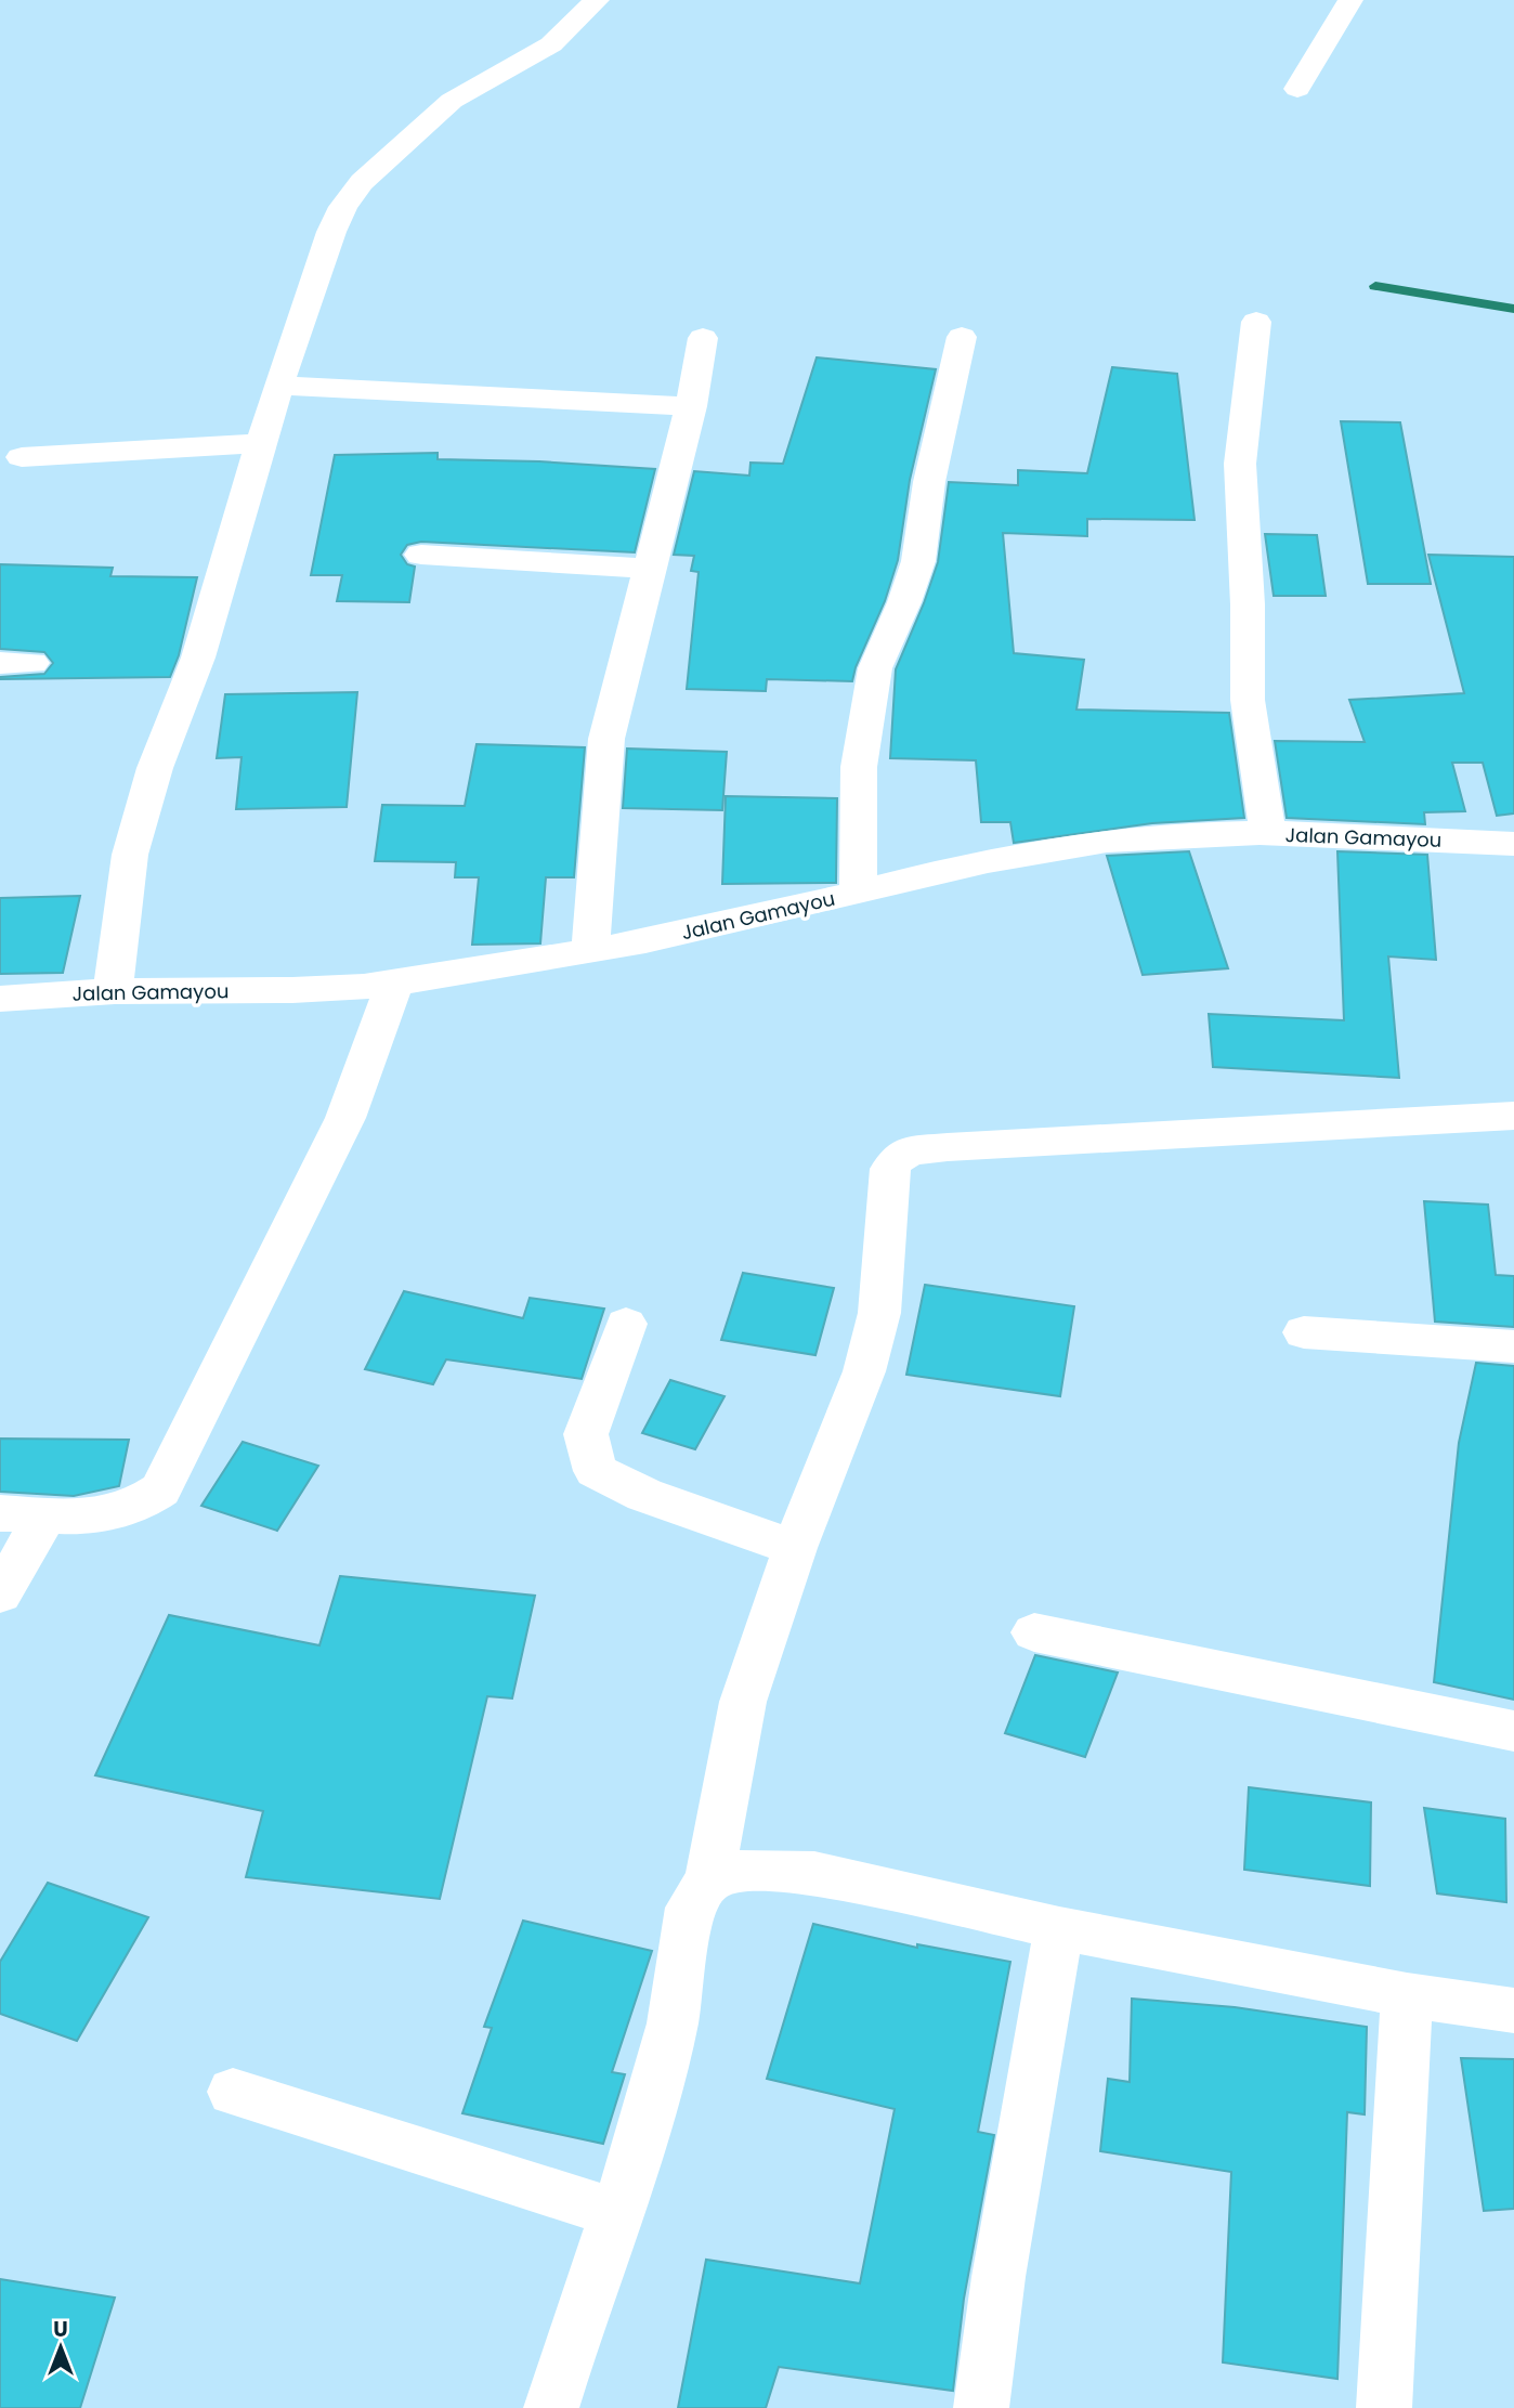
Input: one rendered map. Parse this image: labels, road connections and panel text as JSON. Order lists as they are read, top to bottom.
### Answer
{
  "streets": {
    "street": ["Jalan Gamayou"]
  },
  "north": "top"
}
